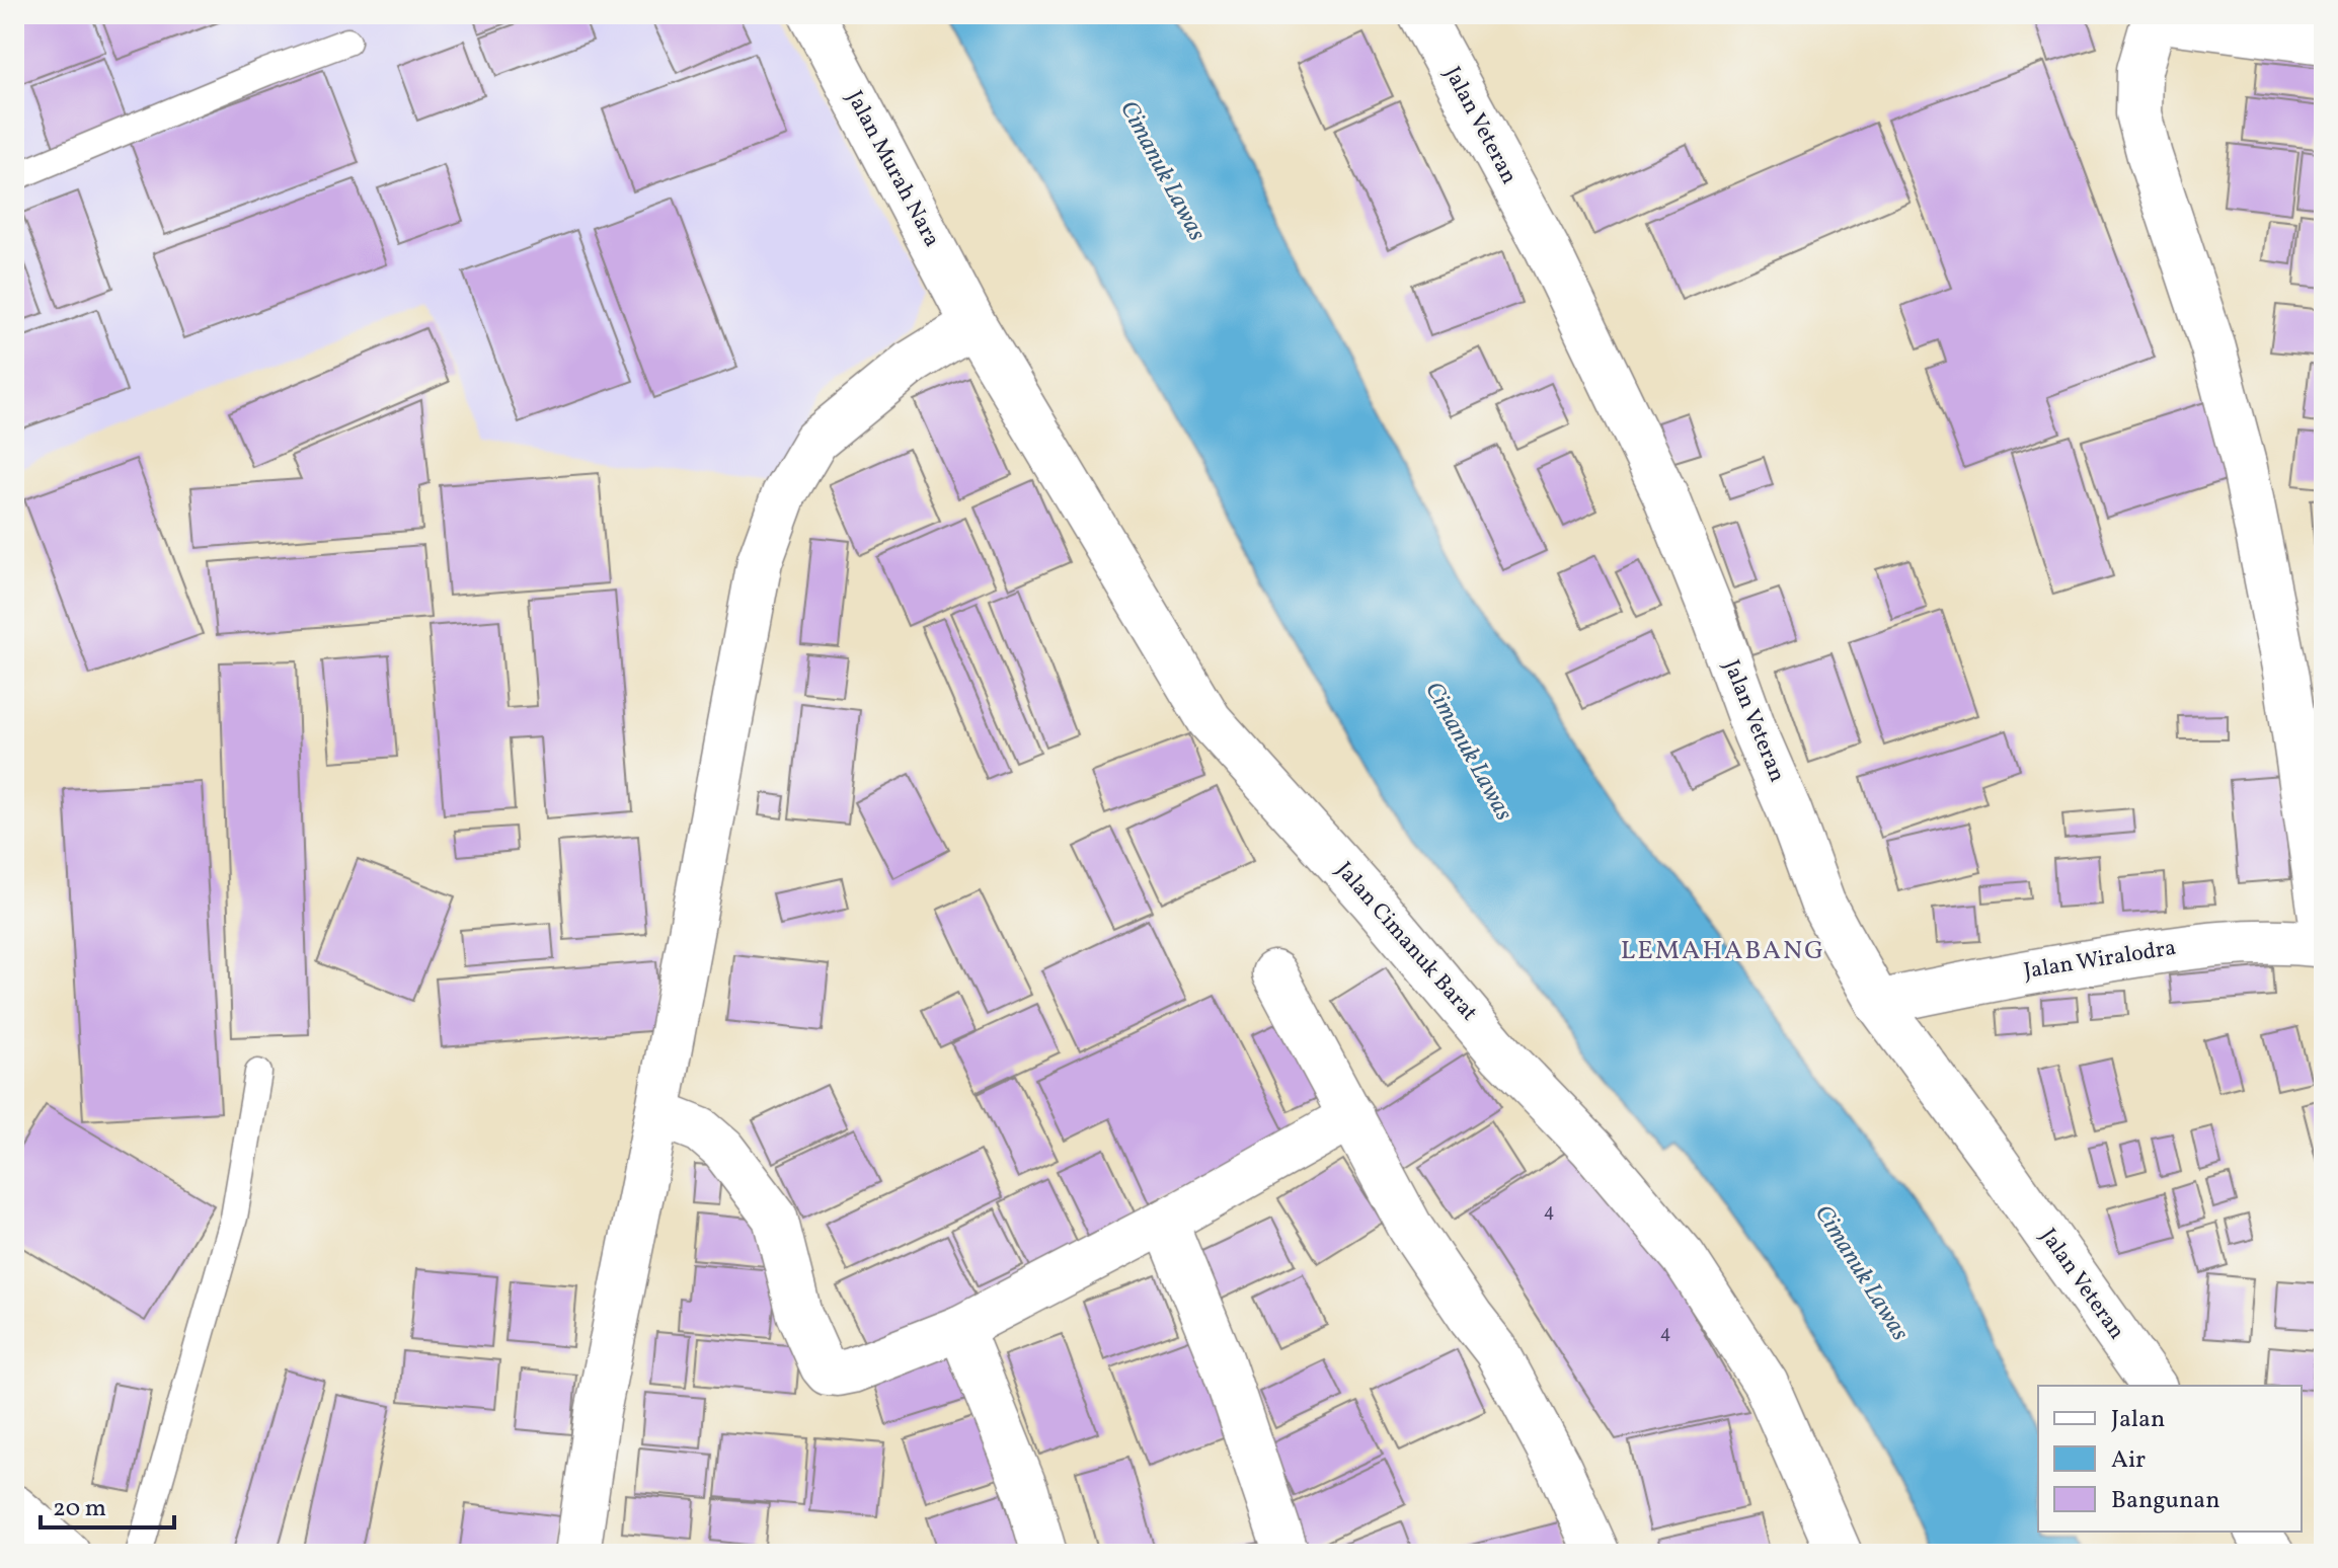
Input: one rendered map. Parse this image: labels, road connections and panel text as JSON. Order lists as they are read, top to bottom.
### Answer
{
  "streets": {
    "street": [
      "Jalan Veteran",
      "Jalan Murah Nara",
      "Jalan Cimanuk Barat",
      "Jalan Wiralodra"
    ]
  },
  "crossings": [
    ["Jalan Veteran", "Jalan Wiralodra"],
    ["Jalan Murah Nara", "Jalan Cimanuk Barat"]
  ],
  "districts": ["LEMAHABANG"],
  "water": ["Cimanuk Lawas"],
  "house_numbers": ["4", "4"],
  "legend": ["Jalan", "Air", "Bangunan"],
  "scale_bar": "20 m"
}
